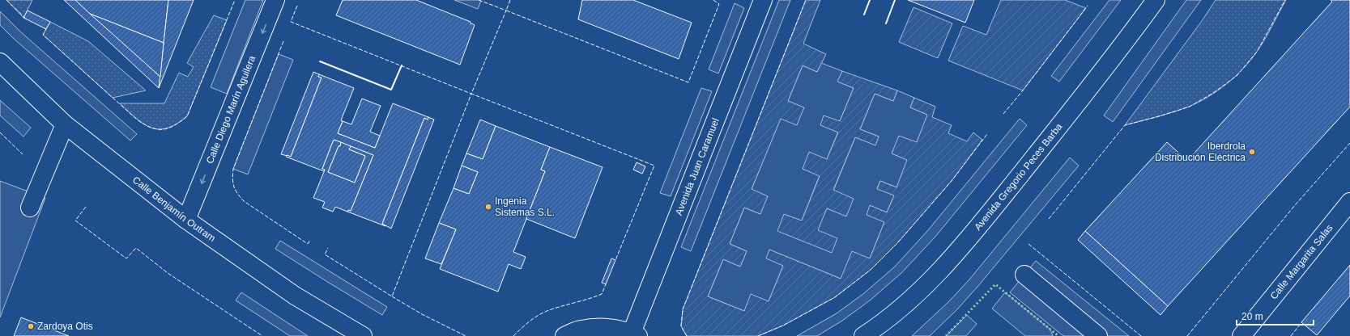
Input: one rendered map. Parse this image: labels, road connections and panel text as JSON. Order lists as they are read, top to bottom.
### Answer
{
  "streets": {
    "street": [
      "Calle Diego Marín Aguilera",
      "Avenida Juan Caramuel",
      "Avenida Gregorio Peces Barba",
      "Calle Benjamín Outram",
      "Calle Margarita Salas"
    ]
  },
  "crossings": [
    ["Calle Diego Marín Aguilera", "Calle Benjamín Outram"]
  ],
  "one_way": ["Calle Diego Marín Aguilera"],
  "places": ["Iberdrola Distribución Eléctrica", "Ingenia Sistemas S.L.", "Zardoya Otis"],
  "scale_bar": "20 m"
}
